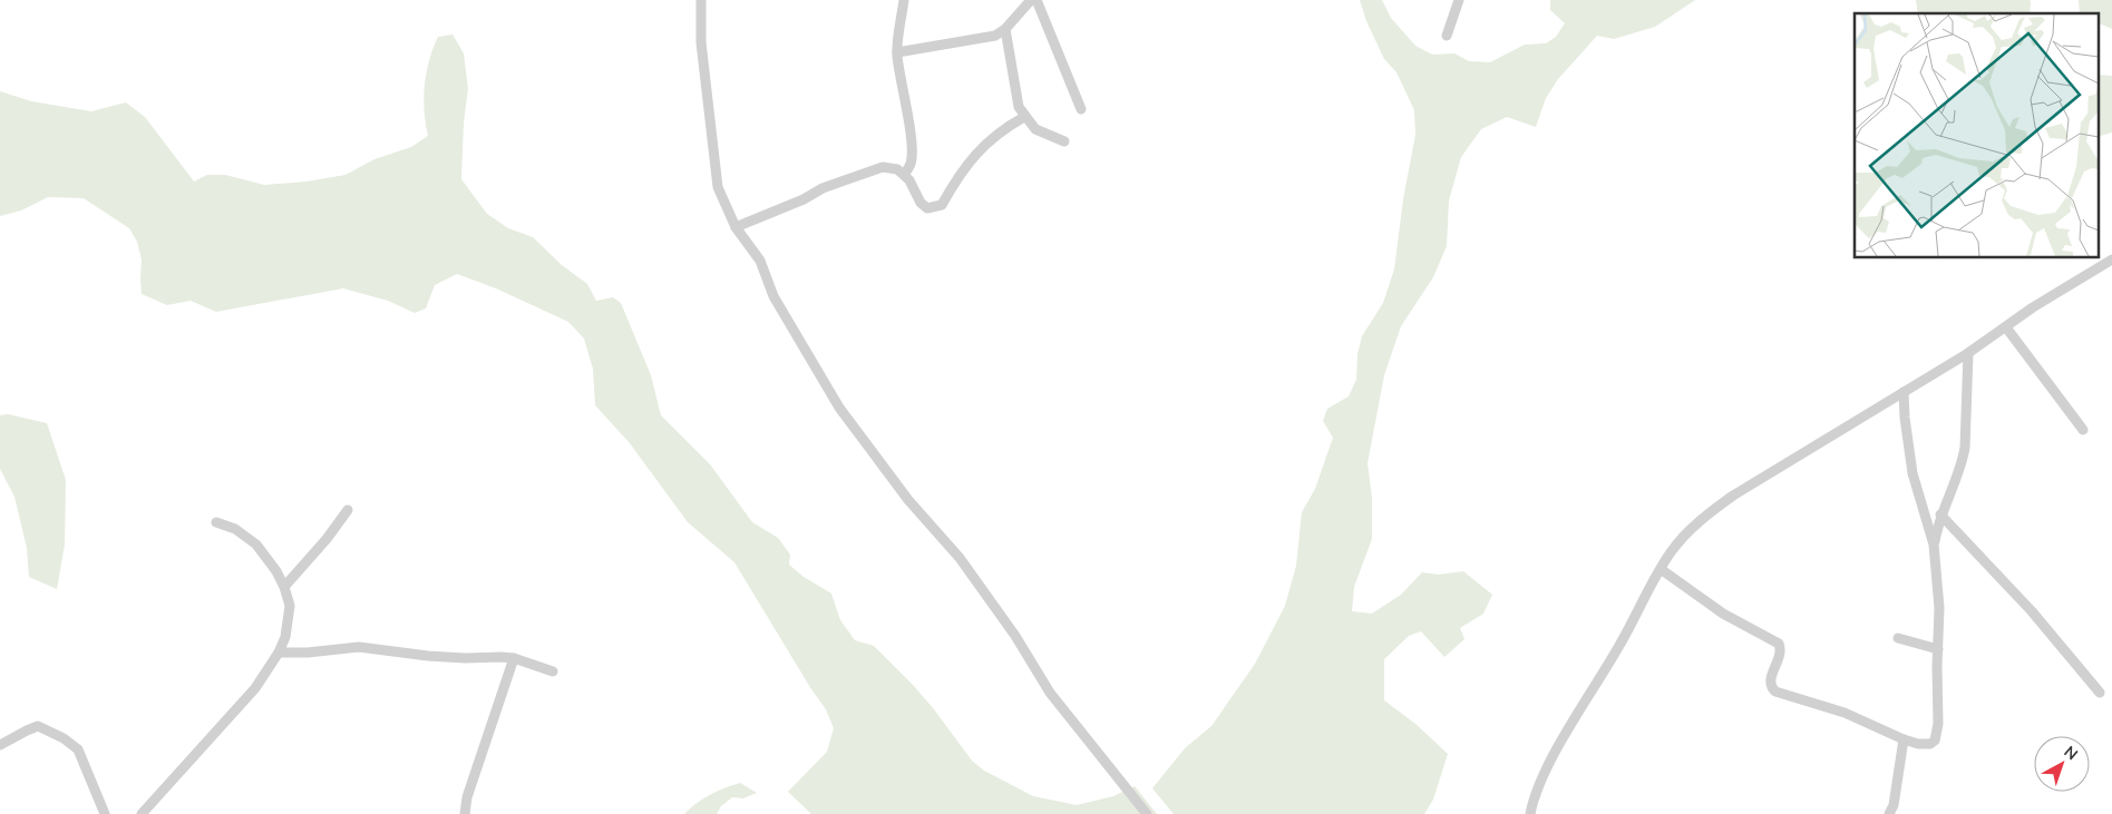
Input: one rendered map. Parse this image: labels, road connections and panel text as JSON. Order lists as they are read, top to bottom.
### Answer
{
  "north": "top right"
}
